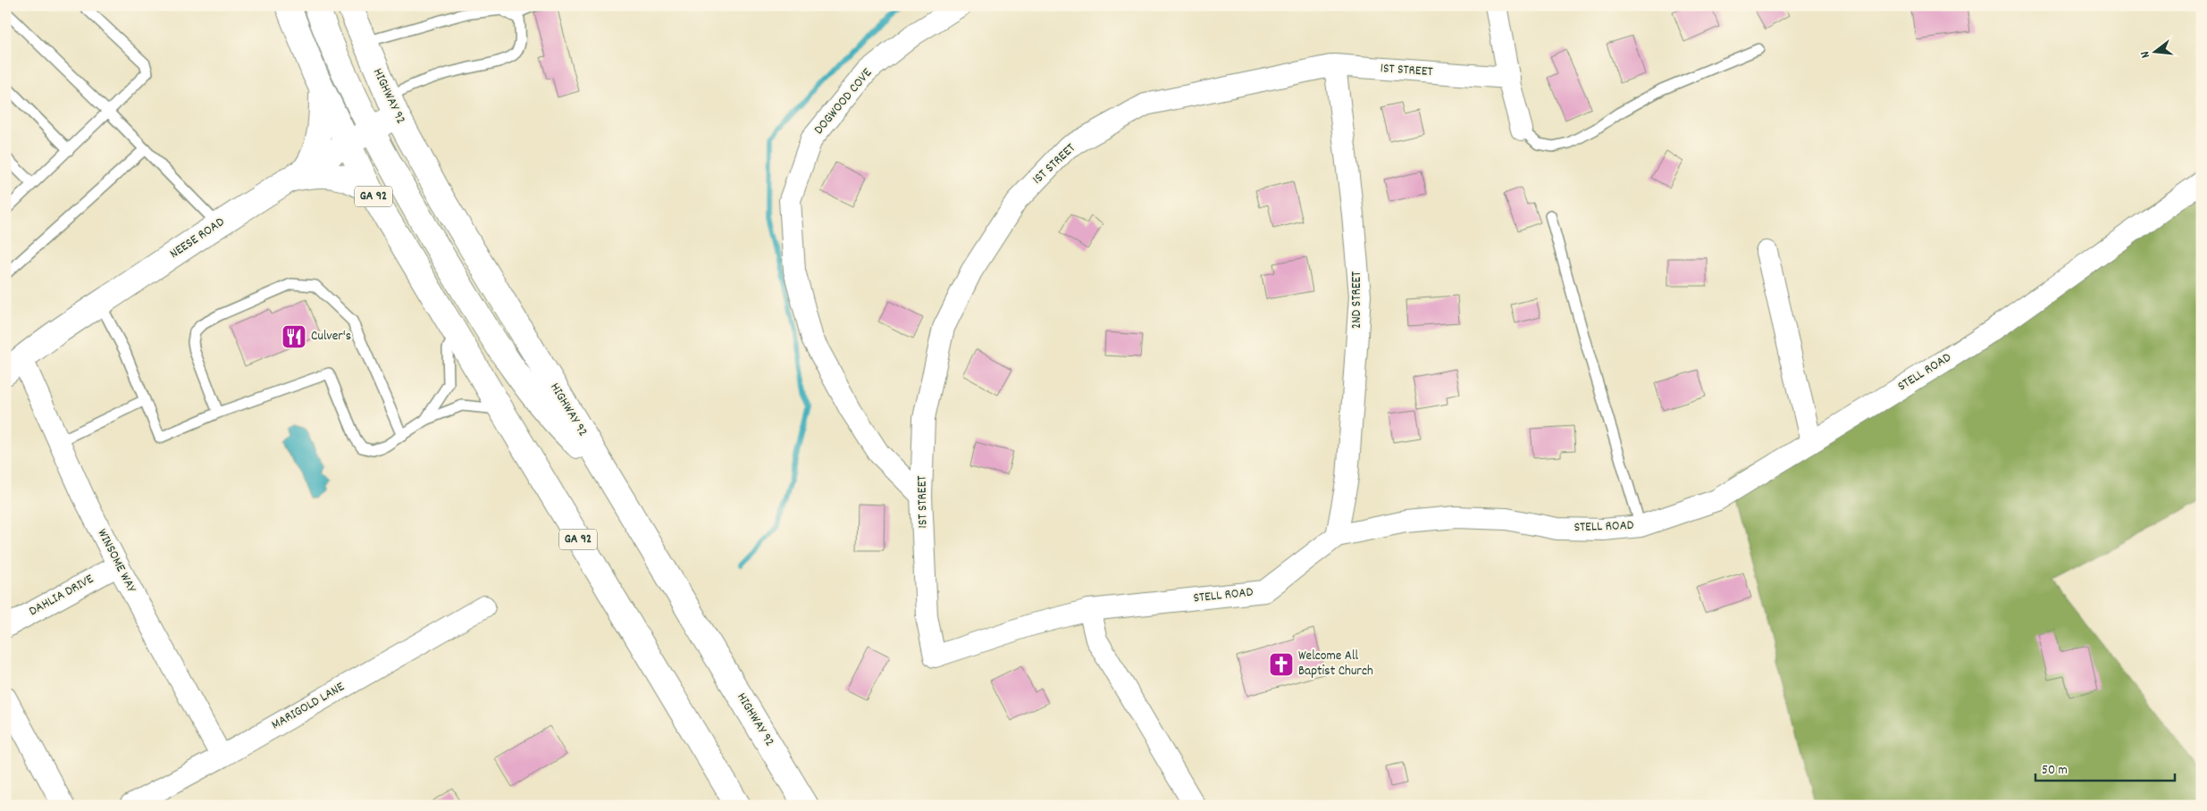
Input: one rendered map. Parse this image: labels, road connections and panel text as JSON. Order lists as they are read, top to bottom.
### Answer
{
  "streets": {
    "main road": ["HIGHWAY 92", "GA 92", "NEESE ROAD"],
    "street": [
      "1ST STREET",
      "DOGWOOD COVE",
      "2ND STREET",
      "STELL ROAD",
      "WINSOME WAY",
      "DAHLIA DRIVE",
      "MARIGOLD LANE"
    ]
  },
  "crossings": [
    ["1ST STREET", "DOGWOOD COVE"],
    ["1ST STREET", "2ND STREET"],
    ["1ST STREET", "STELL ROAD"],
    ["HIGHWAY 92", "NEESE ROAD"],
    ["GA 92", "NEESE ROAD"],
    ["NEESE ROAD", "WINSOME WAY"],
    ["2ND STREET", "STELL ROAD"],
    ["WINSOME WAY", "DAHLIA DRIVE"],
    ["WINSOME WAY", "MARIGOLD LANE"]
  ],
  "places": {
    "restaurant": ["Culver's"],
    "church": ["Welcome All Baptist Church"]
  },
  "scale_bar": "50 m",
  "north": "left"
}
